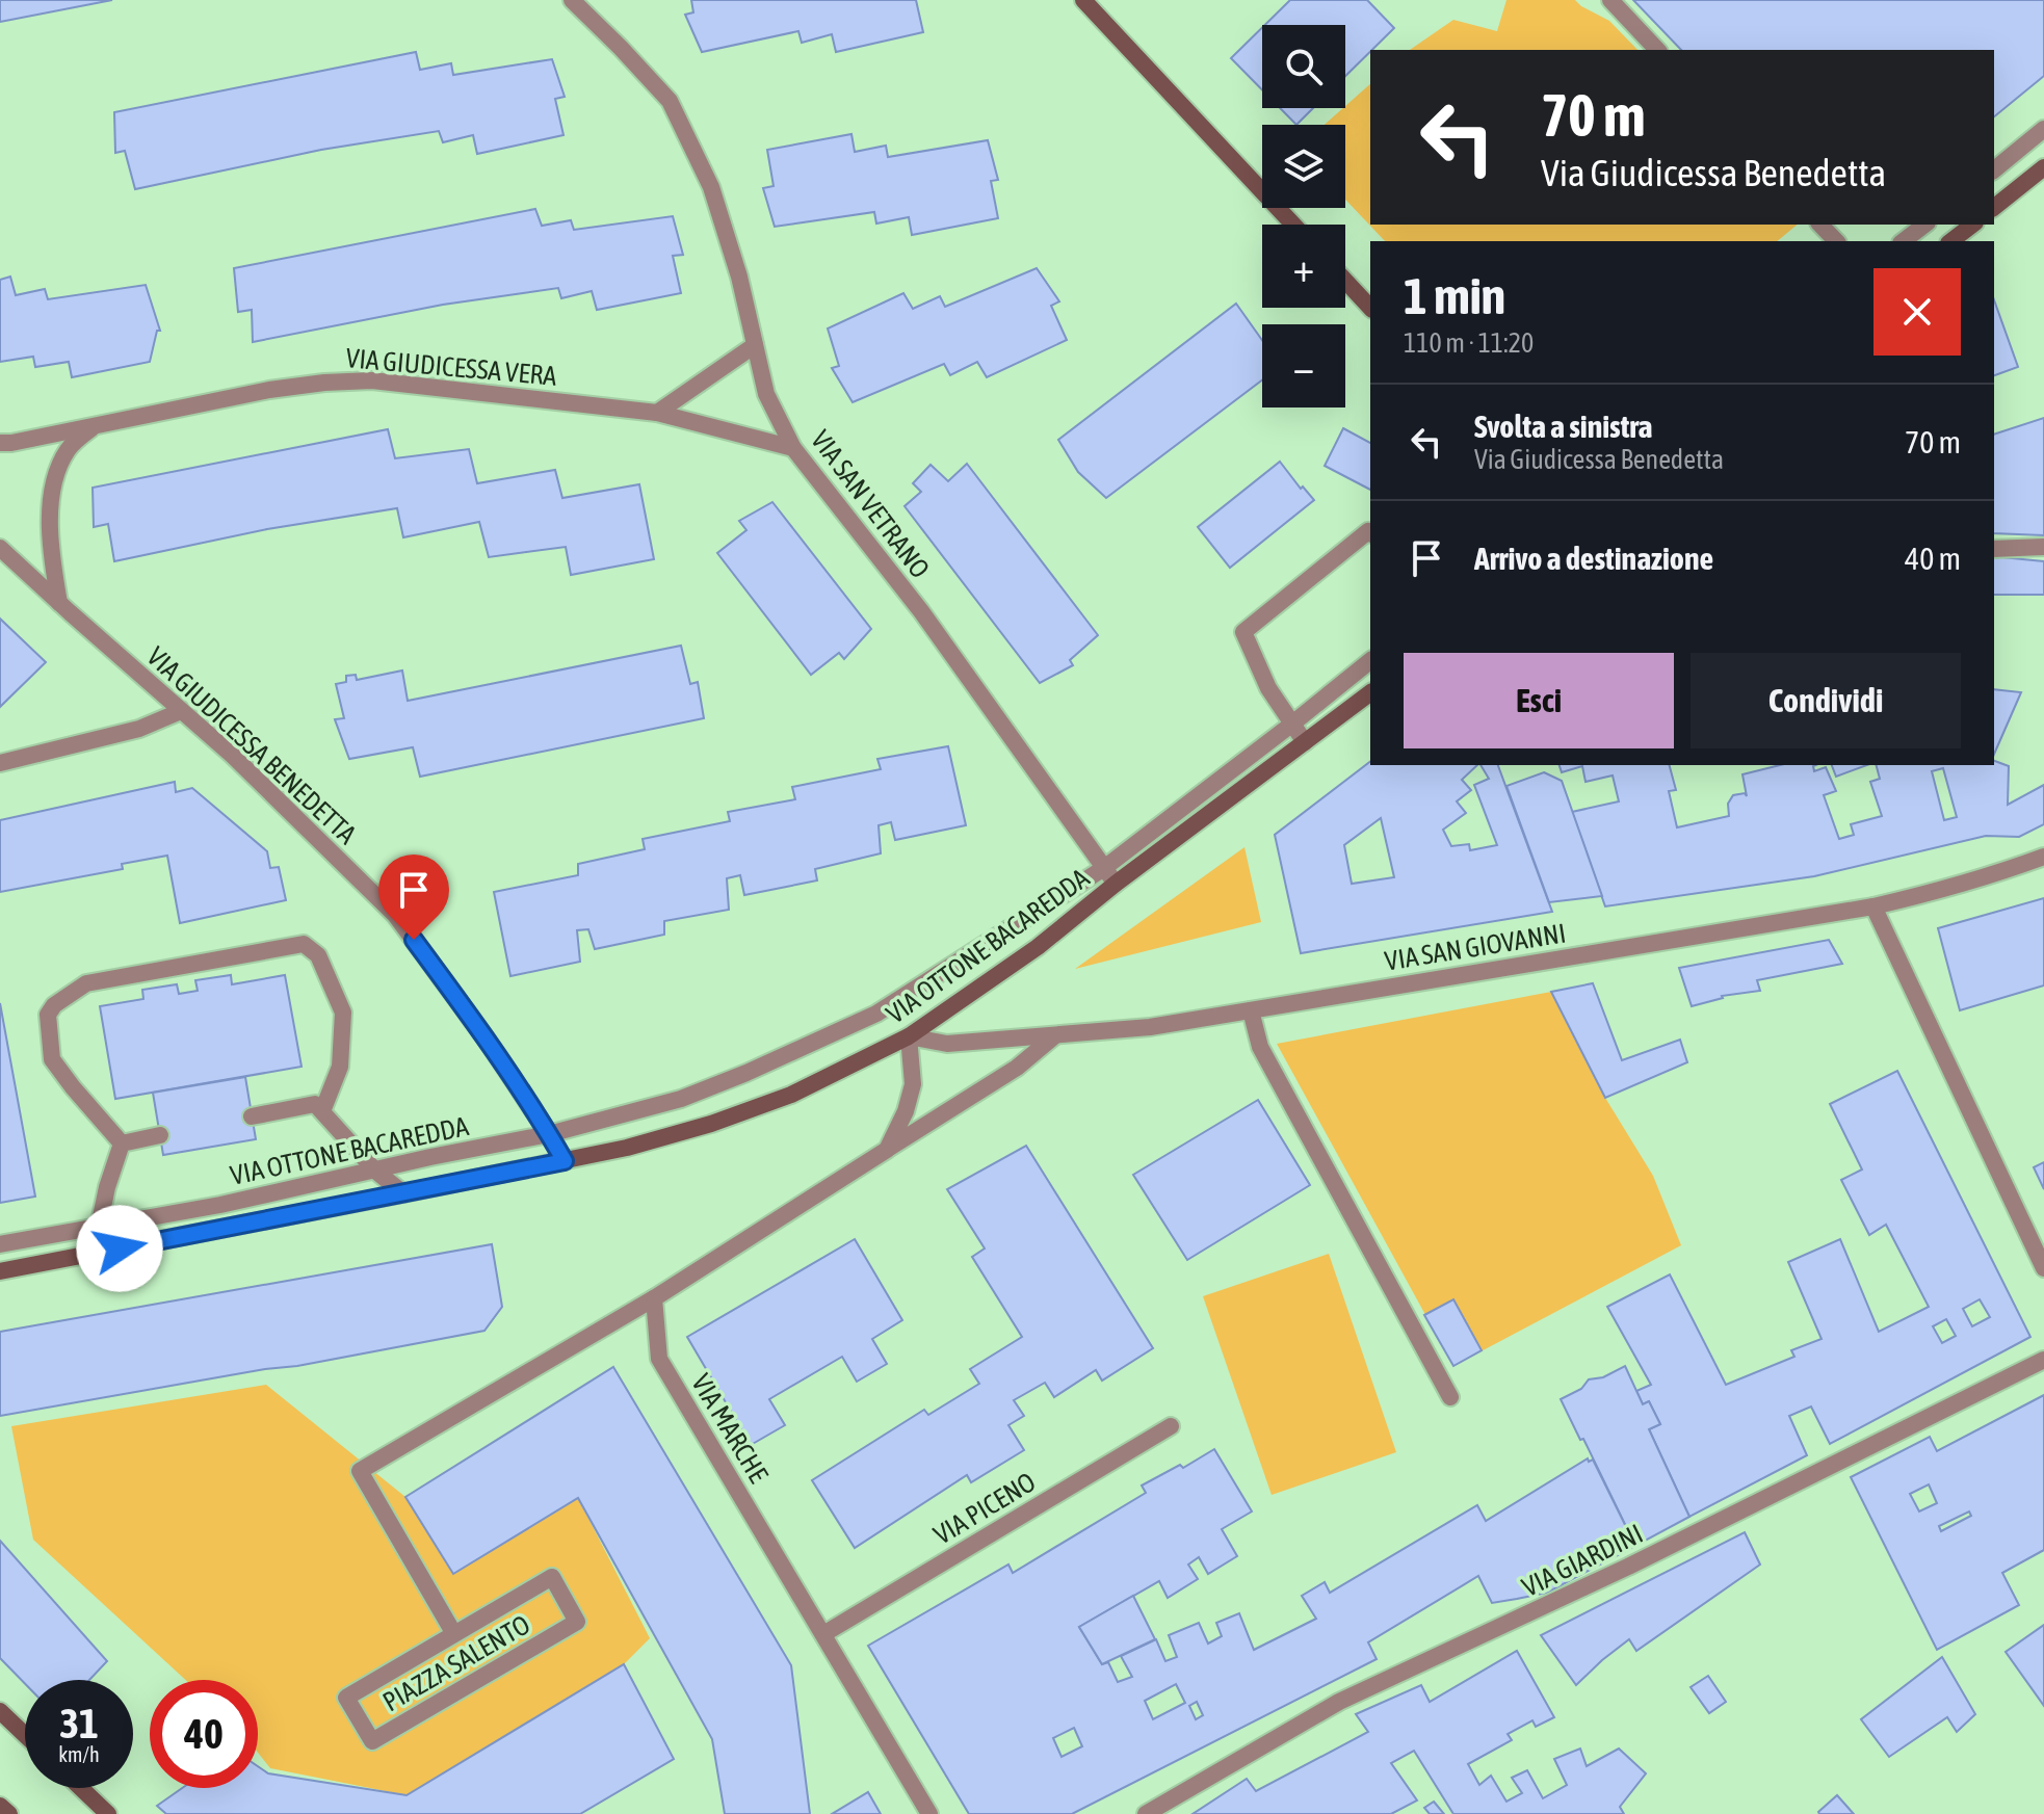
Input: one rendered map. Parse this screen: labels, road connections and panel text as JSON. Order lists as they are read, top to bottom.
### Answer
{
  "streets": {
    "street": [
      "VIA GIUDICESSA VERA",
      "VIA SAN VETRANO",
      "VIA GIUDICESSA BENEDETTA",
      "VIA OTTONE BACAREDDA",
      "VIA SAN GIOVANNI",
      "VIA MARCHE",
      "VIA PICENO",
      "VIA GIARDINI",
      "PIAZZA SALENTO"
    ]
  },
  "crossings": [
    ["VIA GIUDICESSA VERA", "VIA SAN VETRANO"],
    ["VIA SAN VETRANO", "VIA OTTONE BACAREDDA"],
    ["VIA GIUDICESSA BENEDETTA", "VIA OTTONE BACAREDDA"],
    ["VIA OTTONE BACAREDDA", "VIA SAN GIOVANNI"],
    ["VIA MARCHE", "VIA PICENO"],
    ["VIA MARCHE", "PIAZZA SALENTO"]
  ],
  "page": {
    "map_buttons": ["+", "−"],
    "turn": ["70 m", "Via Giudicessa Benedetta"],
    "heading": ["1 min", "110 m · 11:20"],
    "list": [
      {
        "name": "Svolta a sinistra",
        "note": "Via Giudicessa Benedetta",
        "value": "70 m"
      },
      {
        "name": "Arrivo a destinazione",
        "value": "40 m"
      }
    ],
    "buttons": ["Esci", "Condividi"],
    "speed": "31 km/h",
    "limit": "40"
  }
}
